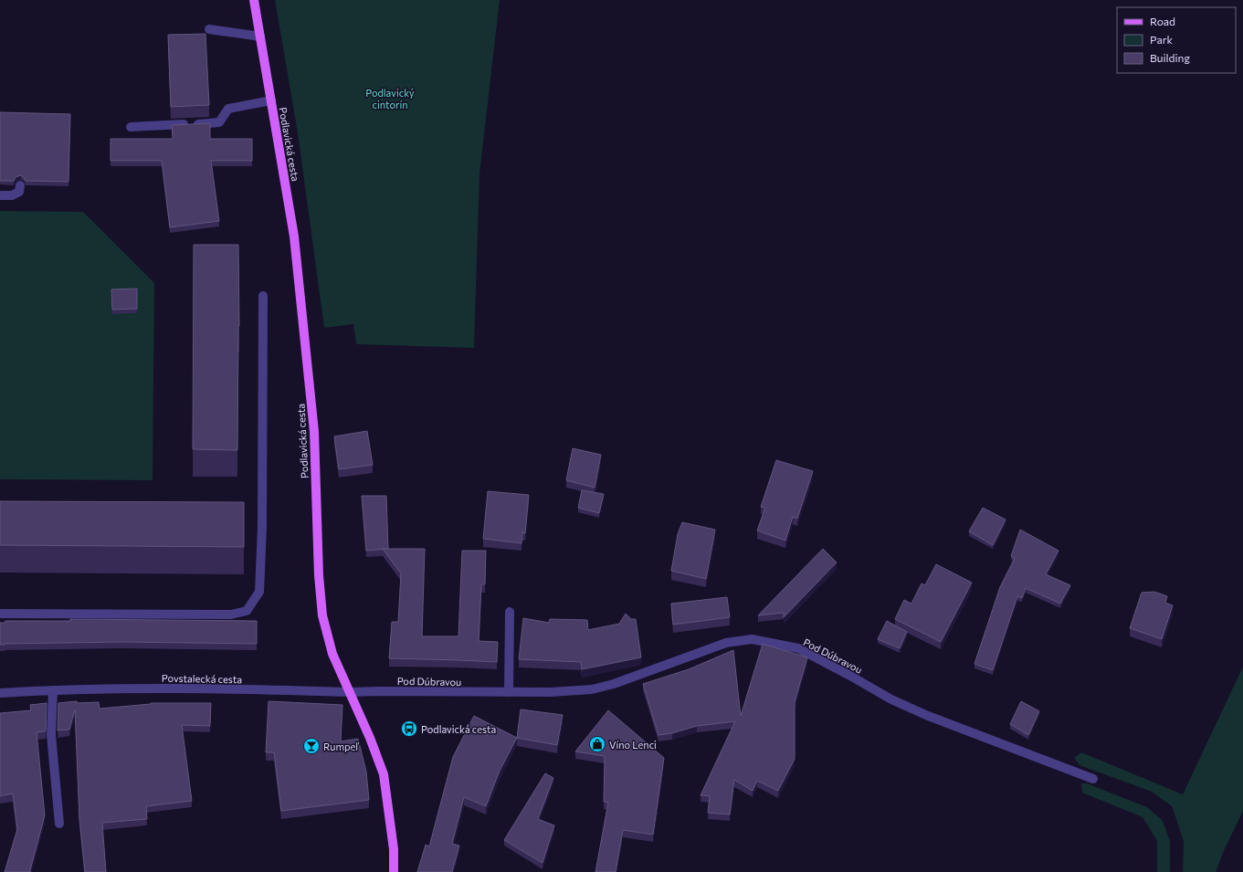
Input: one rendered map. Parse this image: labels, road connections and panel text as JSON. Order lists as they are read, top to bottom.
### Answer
{
  "streets": {
    "main road": ["Podlavická cesta"],
    "street": ["Pod Dúbravou", "Povstalecká cesta"]
  },
  "crossings": [
    ["Podlavická cesta", "Pod Dúbravou"],
    ["Podlavická cesta", "Povstalecká cesta"],
    ["Pod Dúbravou", "Povstalecká cesta"]
  ],
  "parks": ["Podlavický cintorín"],
  "places": {
    "bus stop": ["Podlavická cesta"],
    "shop": ["Víno Lenci"],
    "bar": ["Rumpeľ"]
  },
  "legend": ["Road", "Park", "Building"]
}
